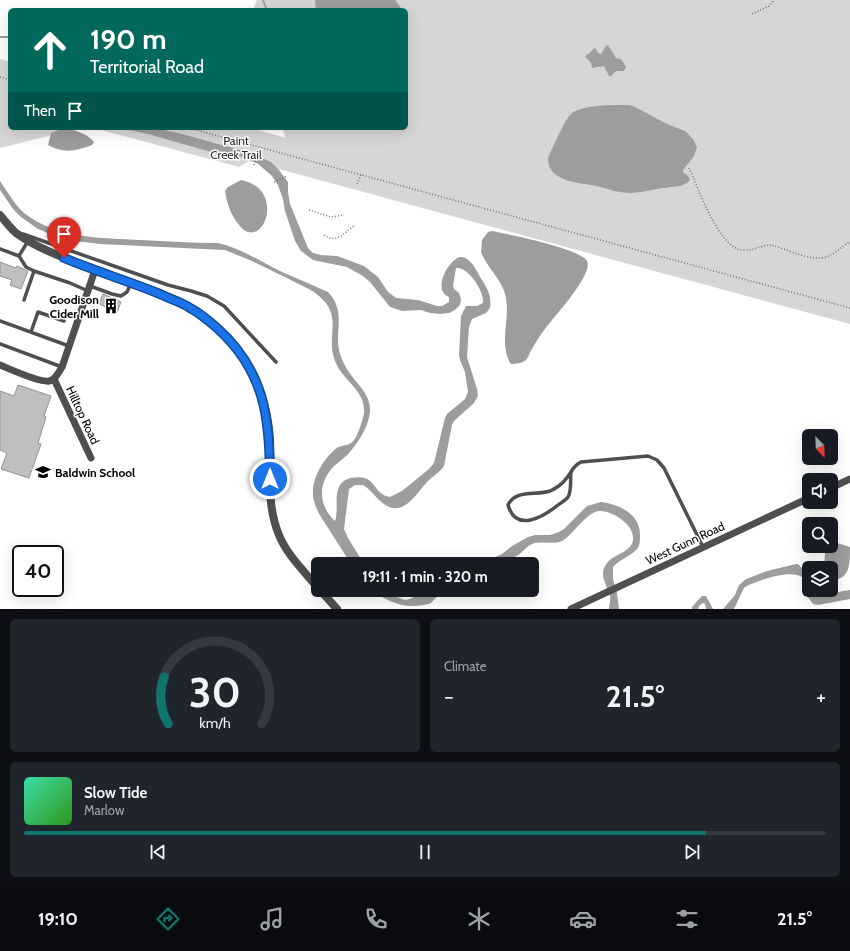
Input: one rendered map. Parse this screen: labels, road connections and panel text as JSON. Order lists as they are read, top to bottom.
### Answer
{
  "streets": {
    "street": ["Hilltop Road", "West Gunn Road"]
  },
  "parks": ["Paint Creek Trail"],
  "places": {
    "building": ["Goodison Cider Mill"],
    "school or university": ["Baldwin School"]
  },
  "north": "bottom right",
  "page": {
    "turn": ["190 m", "Territorial Road"],
    "then": "Then",
    "limit": "40",
    "trip": "19:11 · 1 min · 320 m",
    "tile": "Climate",
    "heat": ["−", "21.5°", "+"],
    "song": ["Slow Tide", "Marlow"],
    "tabs": ["19:10", "21.5°"],
    "gauge": ["30", "km/h"]
  }
}
